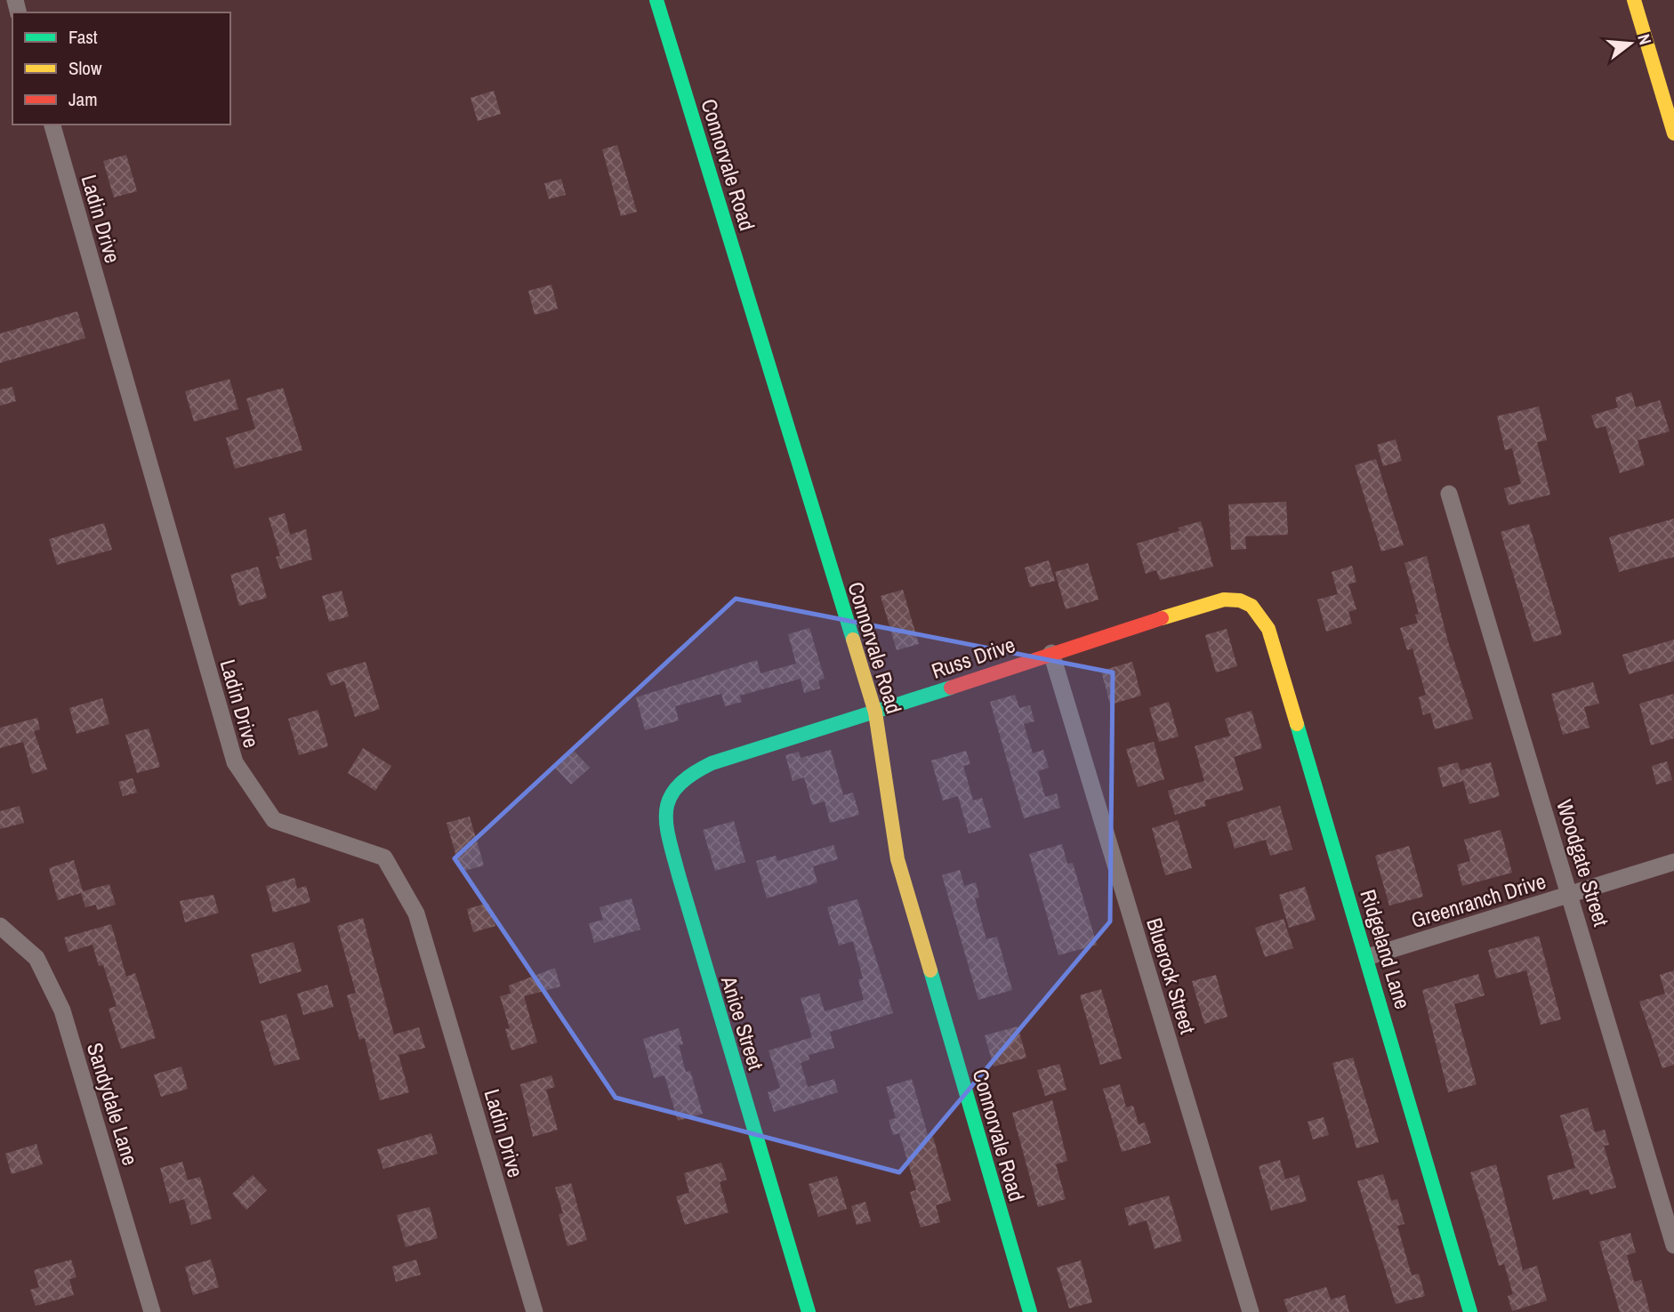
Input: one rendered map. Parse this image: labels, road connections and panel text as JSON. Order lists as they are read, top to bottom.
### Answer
{
  "streets": {
    "street": [
      "Connorvale Road",
      "Ladin Drive",
      "Russ Drive",
      "Woodgate Street",
      "Greenranch Drive",
      "Ridgeland Lane",
      "Bluerock Street",
      "Anice Street",
      "Sandydale Lane"
    ]
  },
  "crossings": [
    ["Connorvale Road", "Russ Drive"],
    ["Russ Drive", "Ridgeland Lane"],
    ["Russ Drive", "Bluerock Street"],
    ["Russ Drive", "Anice Street"],
    ["Woodgate Street", "Greenranch Drive"],
    ["Greenranch Drive", "Ridgeland Lane"]
  ],
  "legend": ["Fast", "Slow", "Jam"],
  "north": "right"
}
